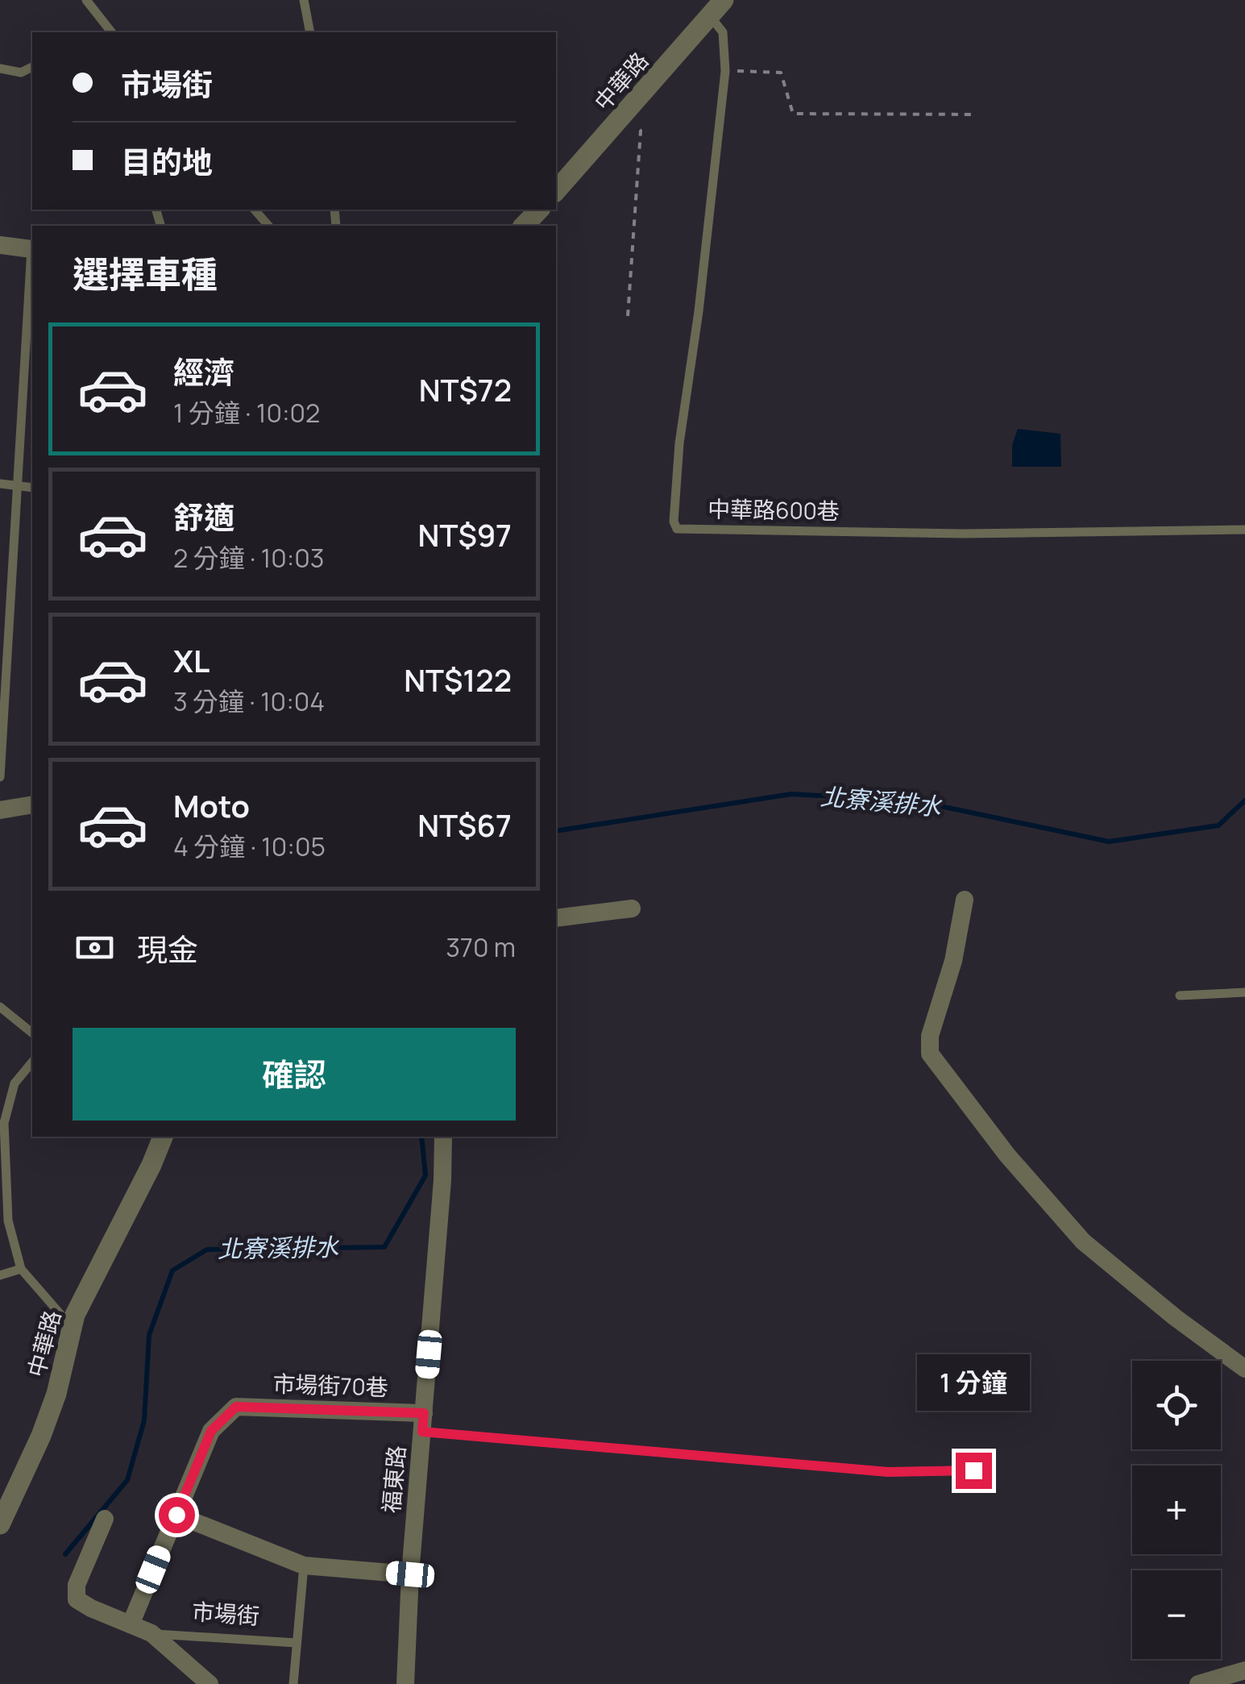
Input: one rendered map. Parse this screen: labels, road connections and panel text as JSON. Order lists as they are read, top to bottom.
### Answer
{
  "streets": {
    "street": [
      "中華路",
      "市場街70巷",
      "福東路",
      "市場街"
    ],
    "lane": ["中華路600巷"]
  },
  "crossings": [
    ["中華路", "中華路600巷"],
    ["市場街70巷", "福東路"]
  ],
  "water": ["北寮溪排水"],
  "page": {
    "banner": ["市場街", "目的地"],
    "heading": "選擇車種",
    "list": [
      {
        "name": "經濟",
        "note": "1 分鐘 · 10:02",
        "value": "NT$72"
      },
      {
        "name": "舒適",
        "note": "2 分鐘 · 10:03",
        "value": "NT$97"
      },
      {
        "name": "XL",
        "note": "3 分鐘 · 10:04",
        "value": "NT$122"
      },
      {
        "name": "Moto",
        "note": "4 分鐘 · 10:05",
        "value": "NT$67"
      }
    ],
    "pay": ["現金", "370 m"],
    "buttons": "確認",
    "bubble": "1 分鐘",
    "map_buttons": ["+", "−"]
  }
}
